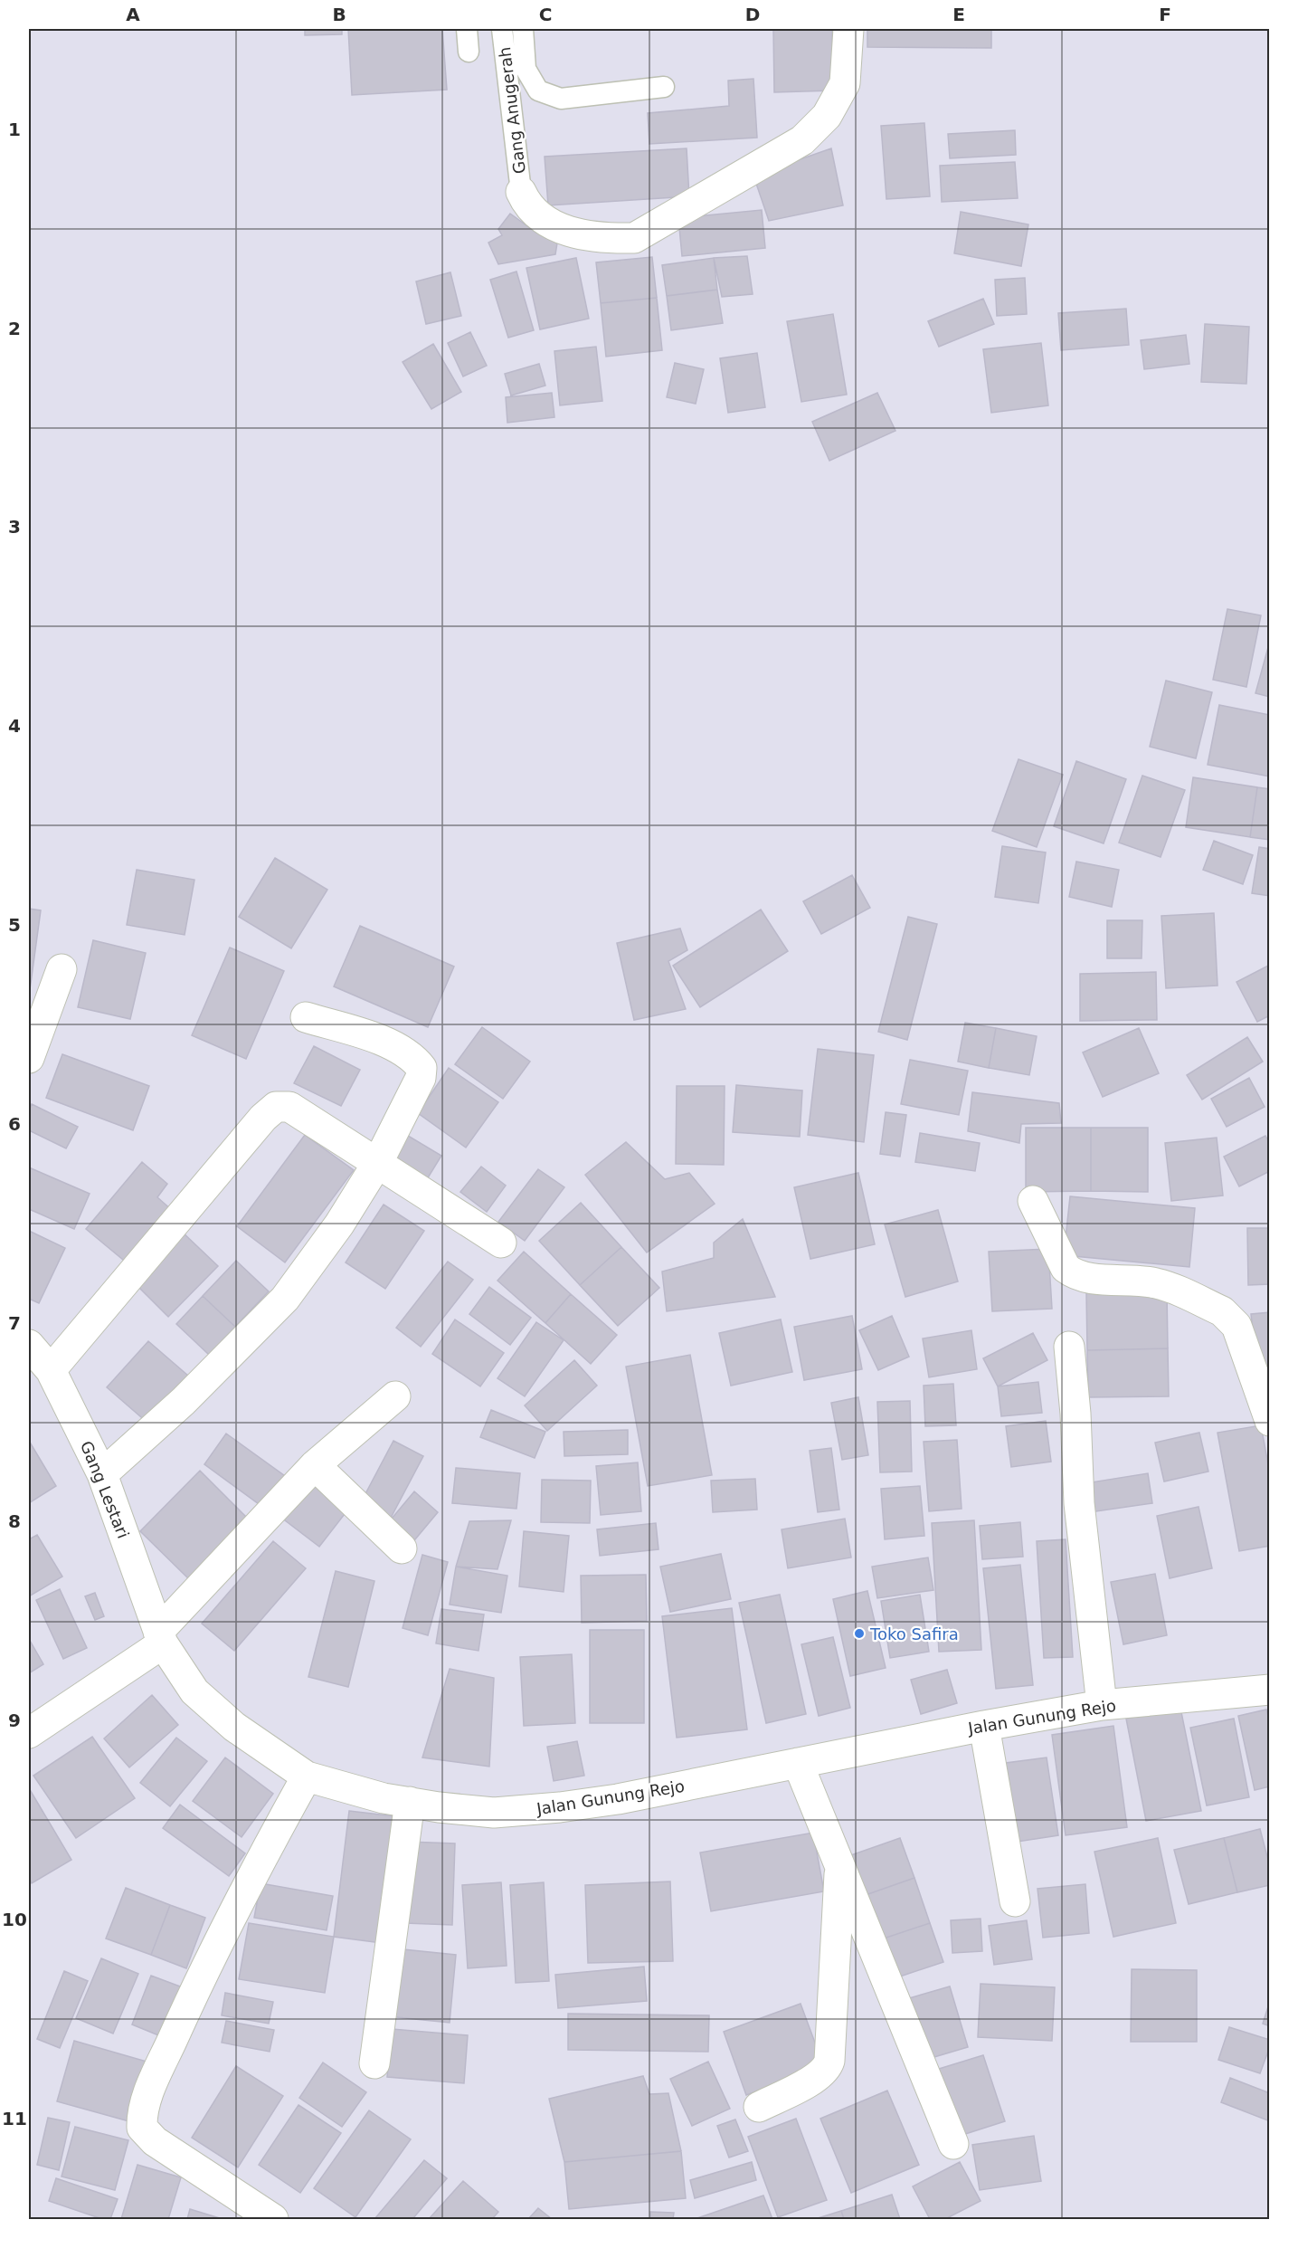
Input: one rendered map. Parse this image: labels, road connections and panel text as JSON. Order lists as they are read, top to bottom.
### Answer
{
  "streets": {
    "street": ["Gang Lestari", "Jalan Gunung Rejo"],
    "lane": ["Gang Anugerah"]
  },
  "crossings": [
    ["Gang Lestari", "Jalan Gunung Rejo"]
  ],
  "places": ["Toko Safira"],
  "grid": {
    "columns": [
      "A",
      "B",
      "C",
      "D",
      "E",
      "F"
    ],
    "rows": [
      "1",
      "2",
      "3",
      "4",
      "5",
      "6",
      "7",
      "8",
      "9",
      "10",
      "11"
    ]
  }
}
